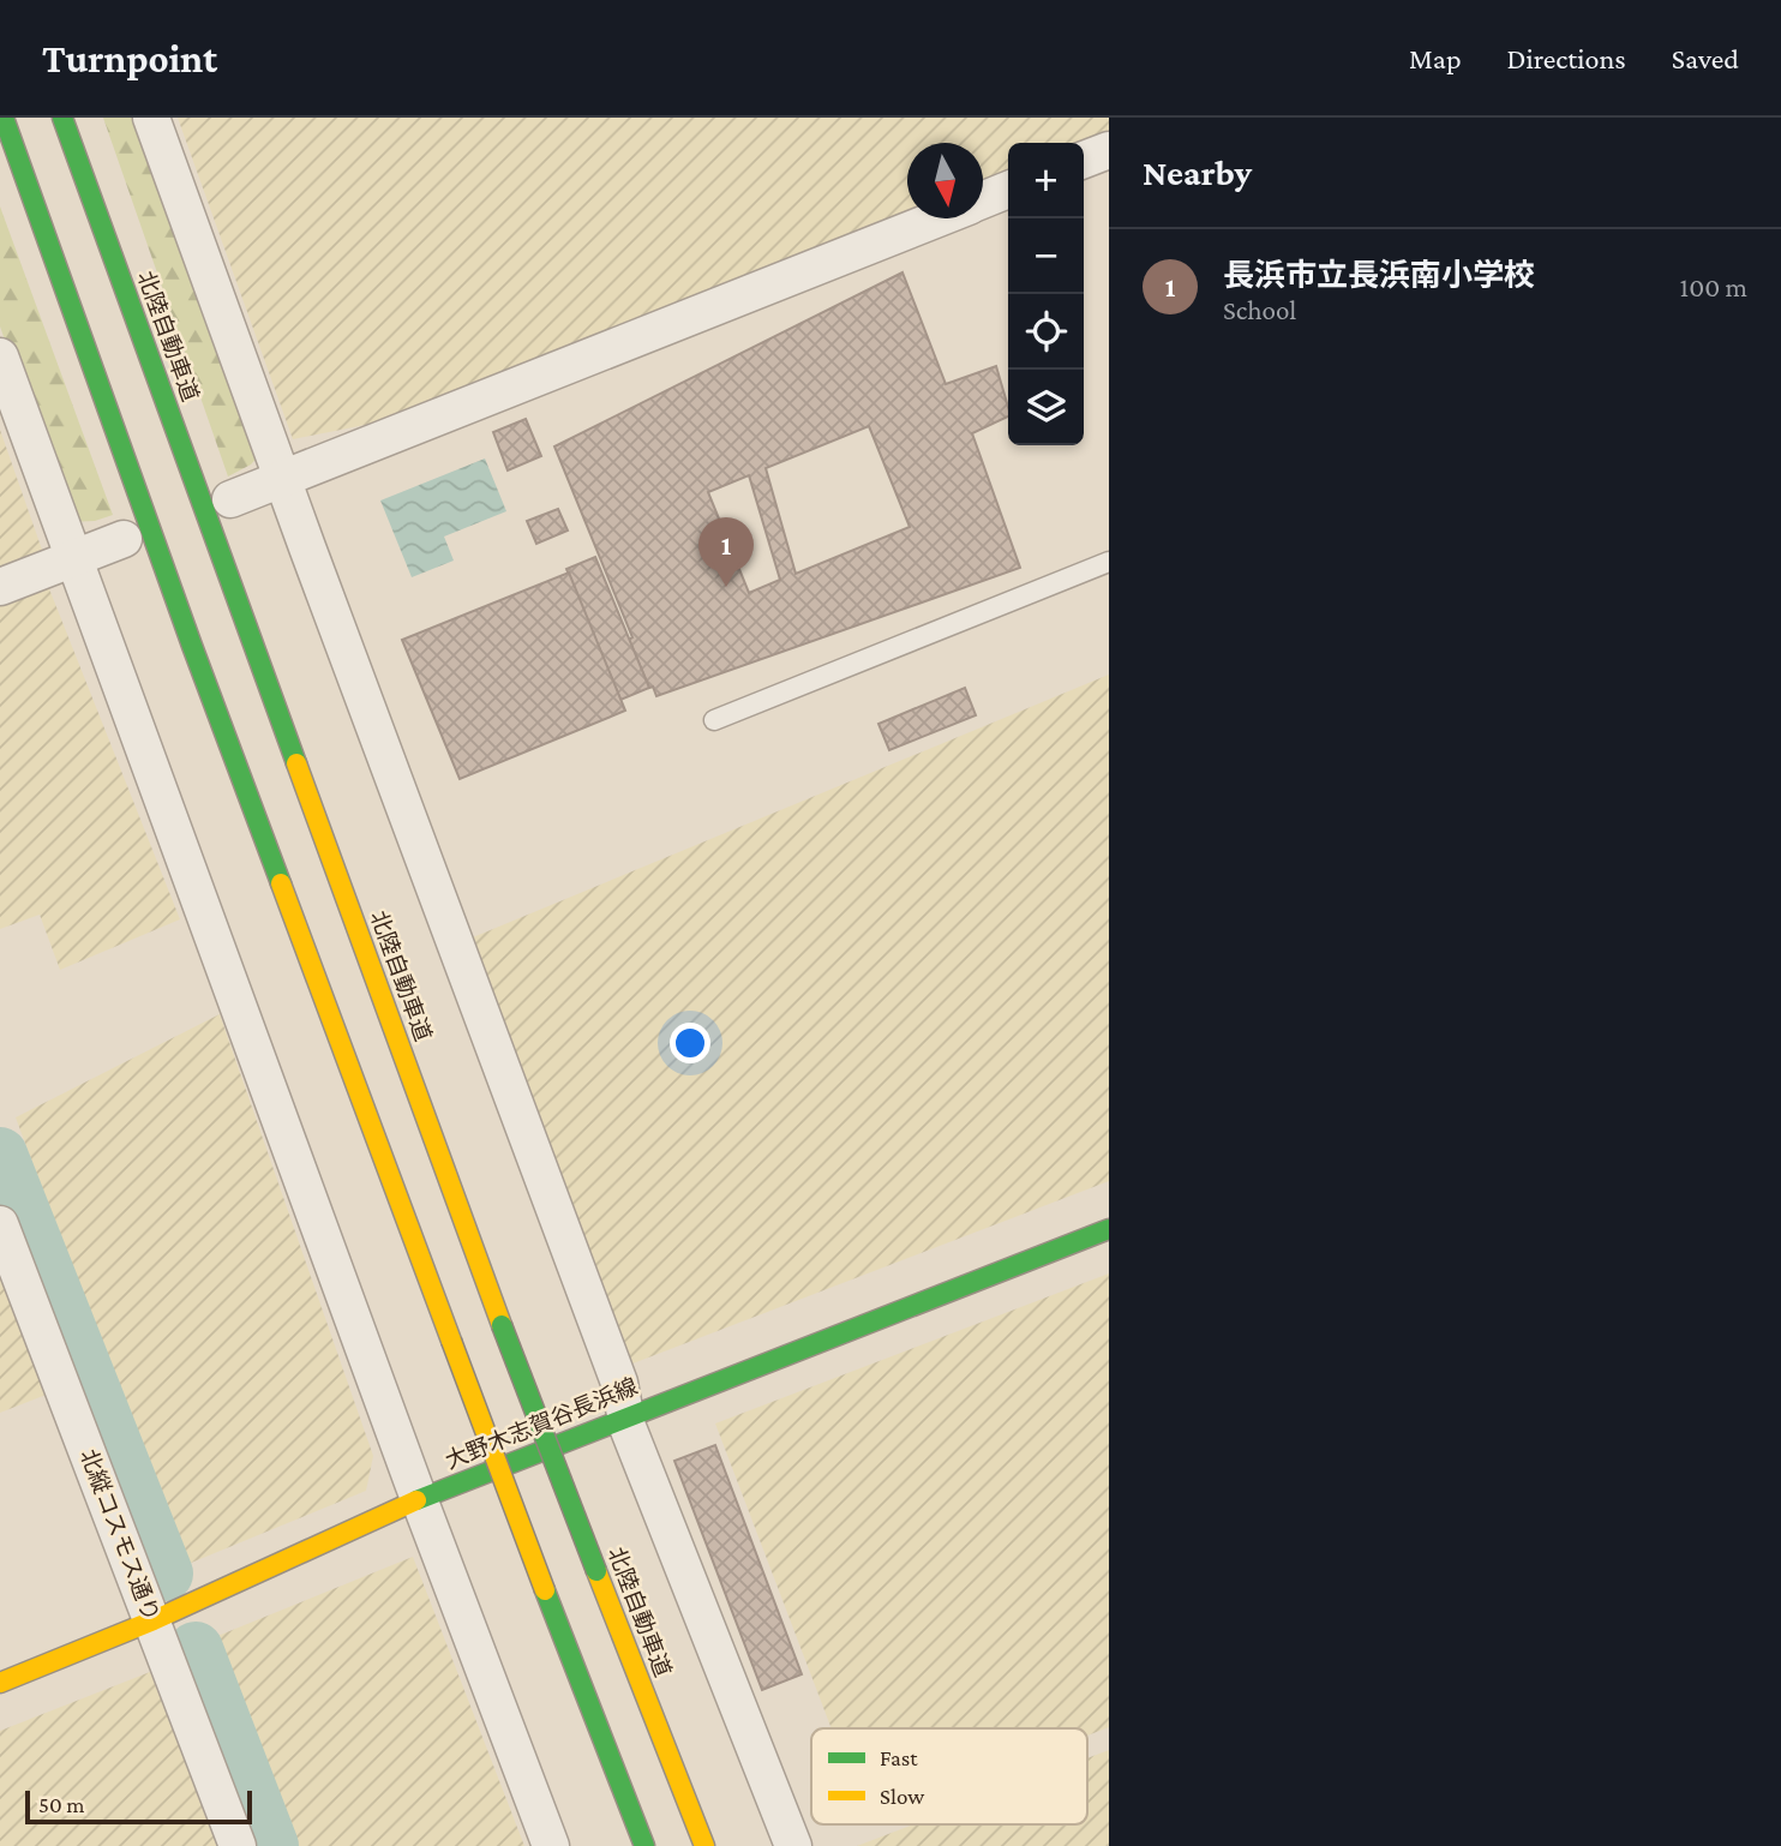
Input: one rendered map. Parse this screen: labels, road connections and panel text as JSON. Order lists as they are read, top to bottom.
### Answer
{
  "streets": {
    "main road": ["北陸自動車道", "大野木志賀谷長浜線"],
    "street": ["北縦コスモス通り"]
  },
  "crossings": [
    ["大野木志賀谷長浜線", "北縦コスモス通り"]
  ],
  "legend": ["Fast", "Slow"],
  "scale_bar": "50 m",
  "north": "bottom",
  "page": {
    "header": "Turnpoint",
    "nav": ["Map", "Directions", "Saved"],
    "heading": "Nearby",
    "map_buttons": ["+", "−"],
    "list": [
      {
        "mark": "1",
        "name": "長浜市立長浜南小学校",
        "note": "School",
        "value": "100 m"
      }
    ],
    "pins": "1",
    "scale": "50 m"
  }
}
